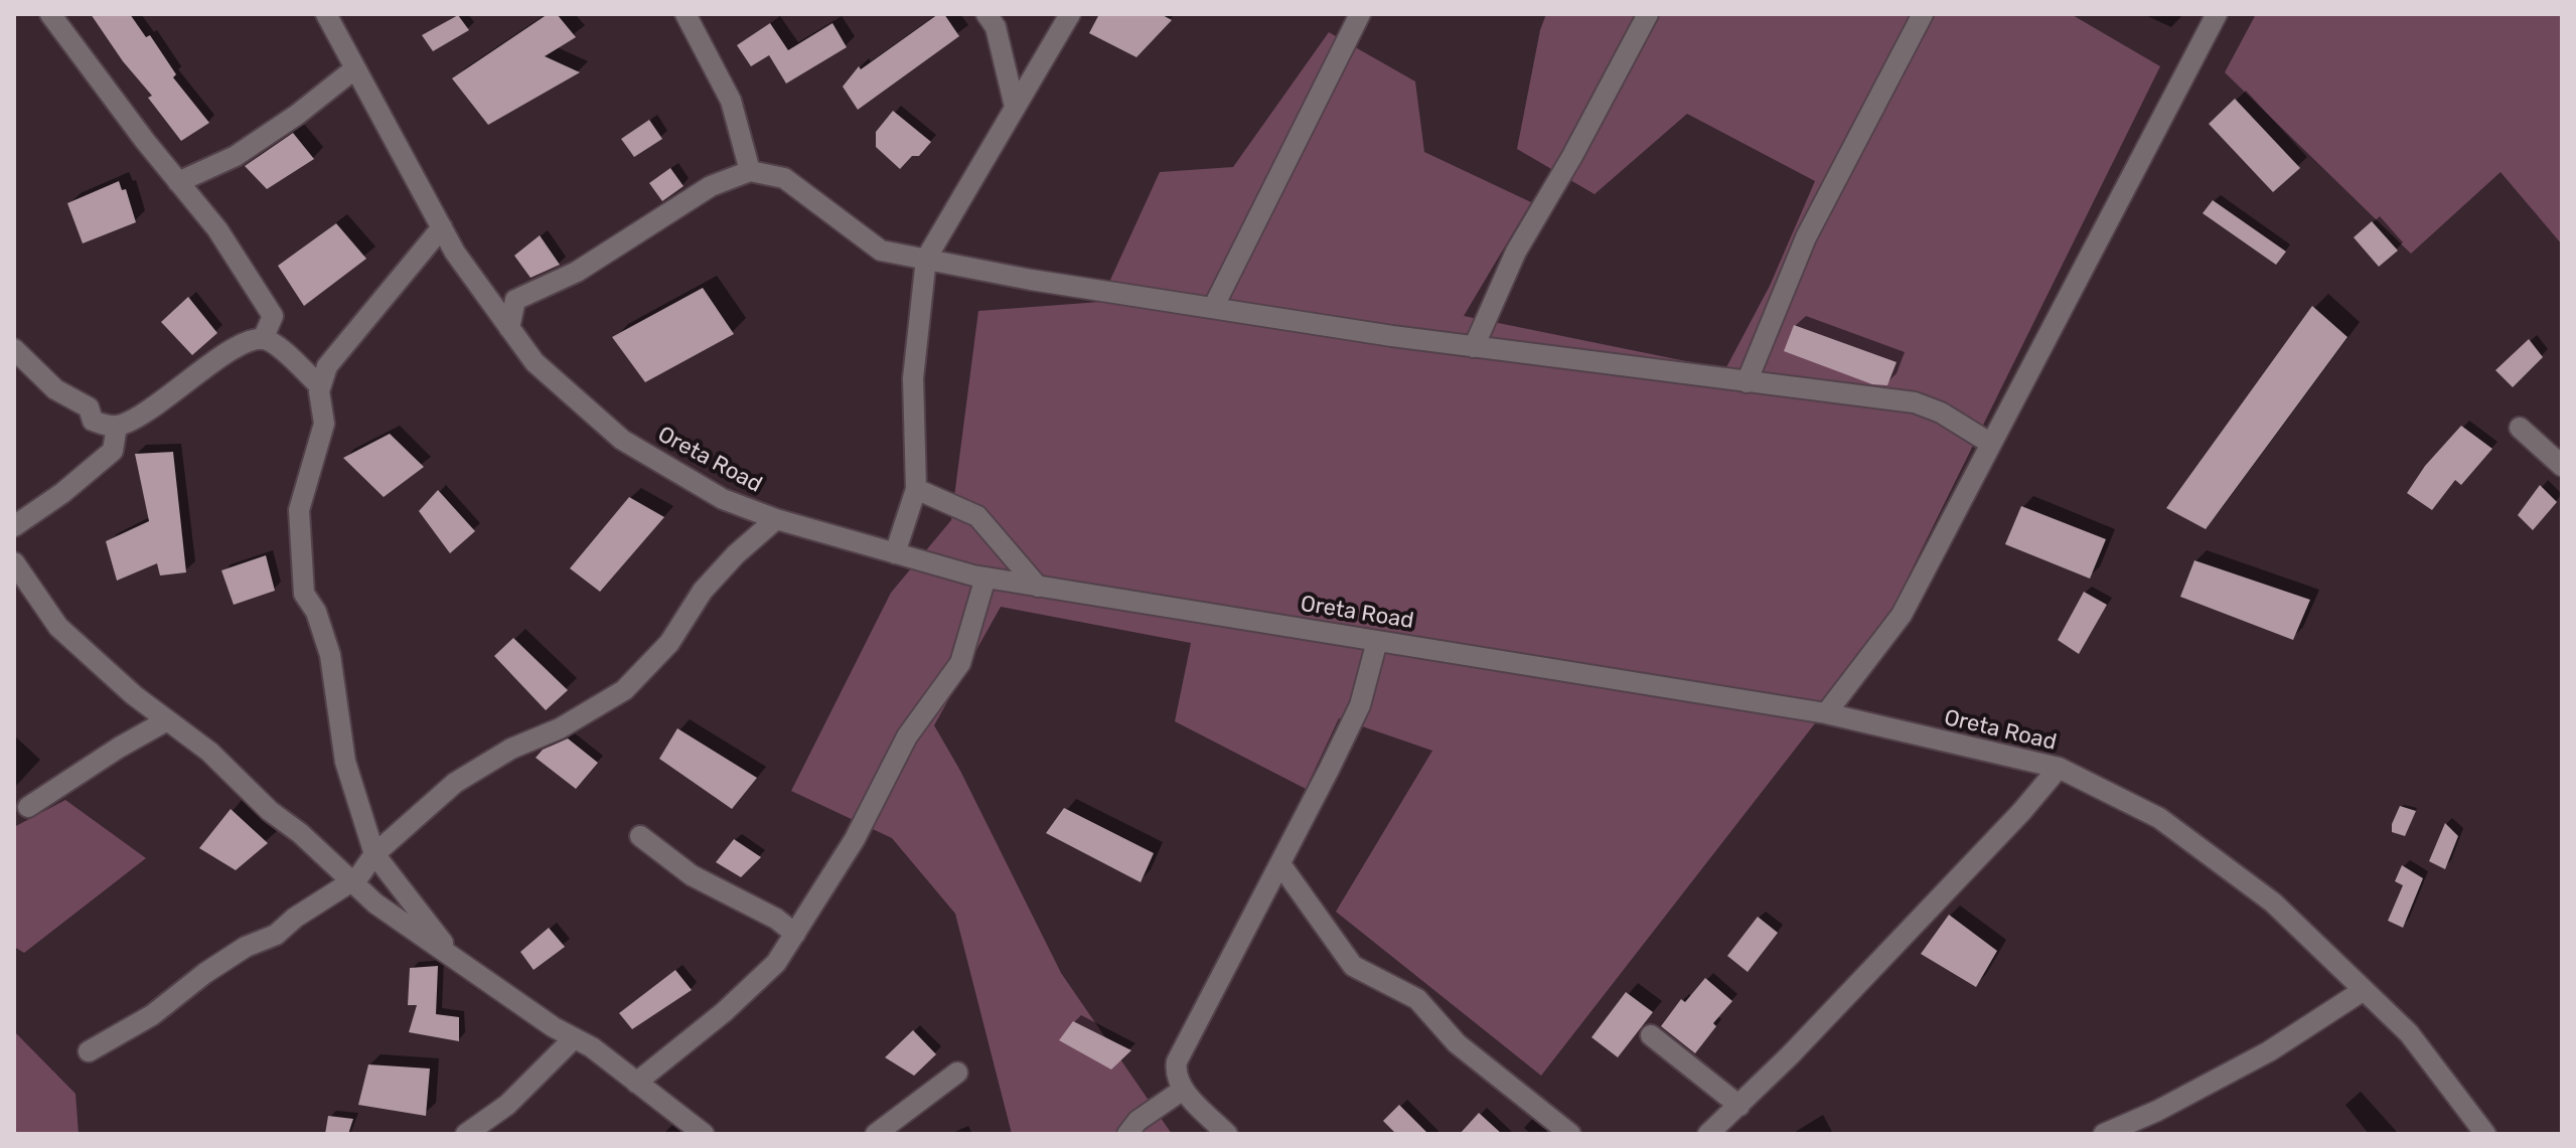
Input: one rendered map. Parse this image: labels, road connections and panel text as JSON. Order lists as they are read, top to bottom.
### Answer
{
  "streets": {
    "street": ["Oreta Road"]
  }
}
